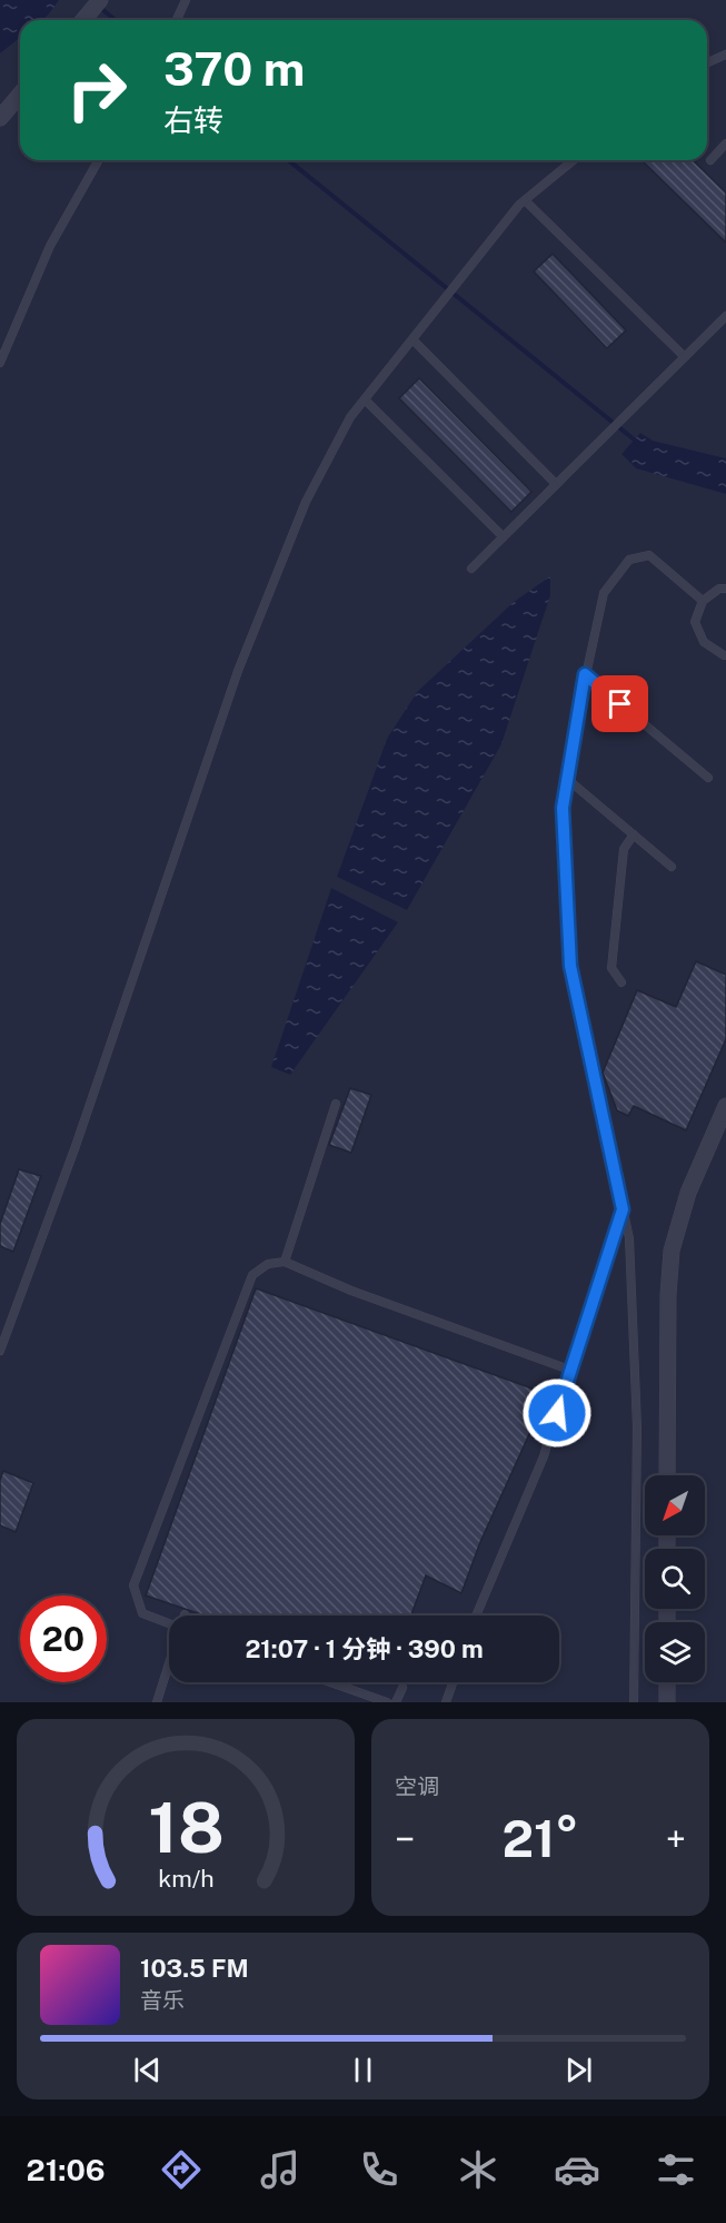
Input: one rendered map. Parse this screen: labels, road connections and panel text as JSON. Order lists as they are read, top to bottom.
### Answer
{
  "north": "bottom left",
  "page": {
    "turn": ["370 m", "右转"],
    "limit": "20",
    "trip": "21:07 · 1 分钟 · 390 m",
    "tile": "空调",
    "heat": ["−", "21°", "+"],
    "song": ["103.5 FM", "音乐"],
    "tabs": "21:06",
    "gauge": ["18", "km/h"]
  }
}
